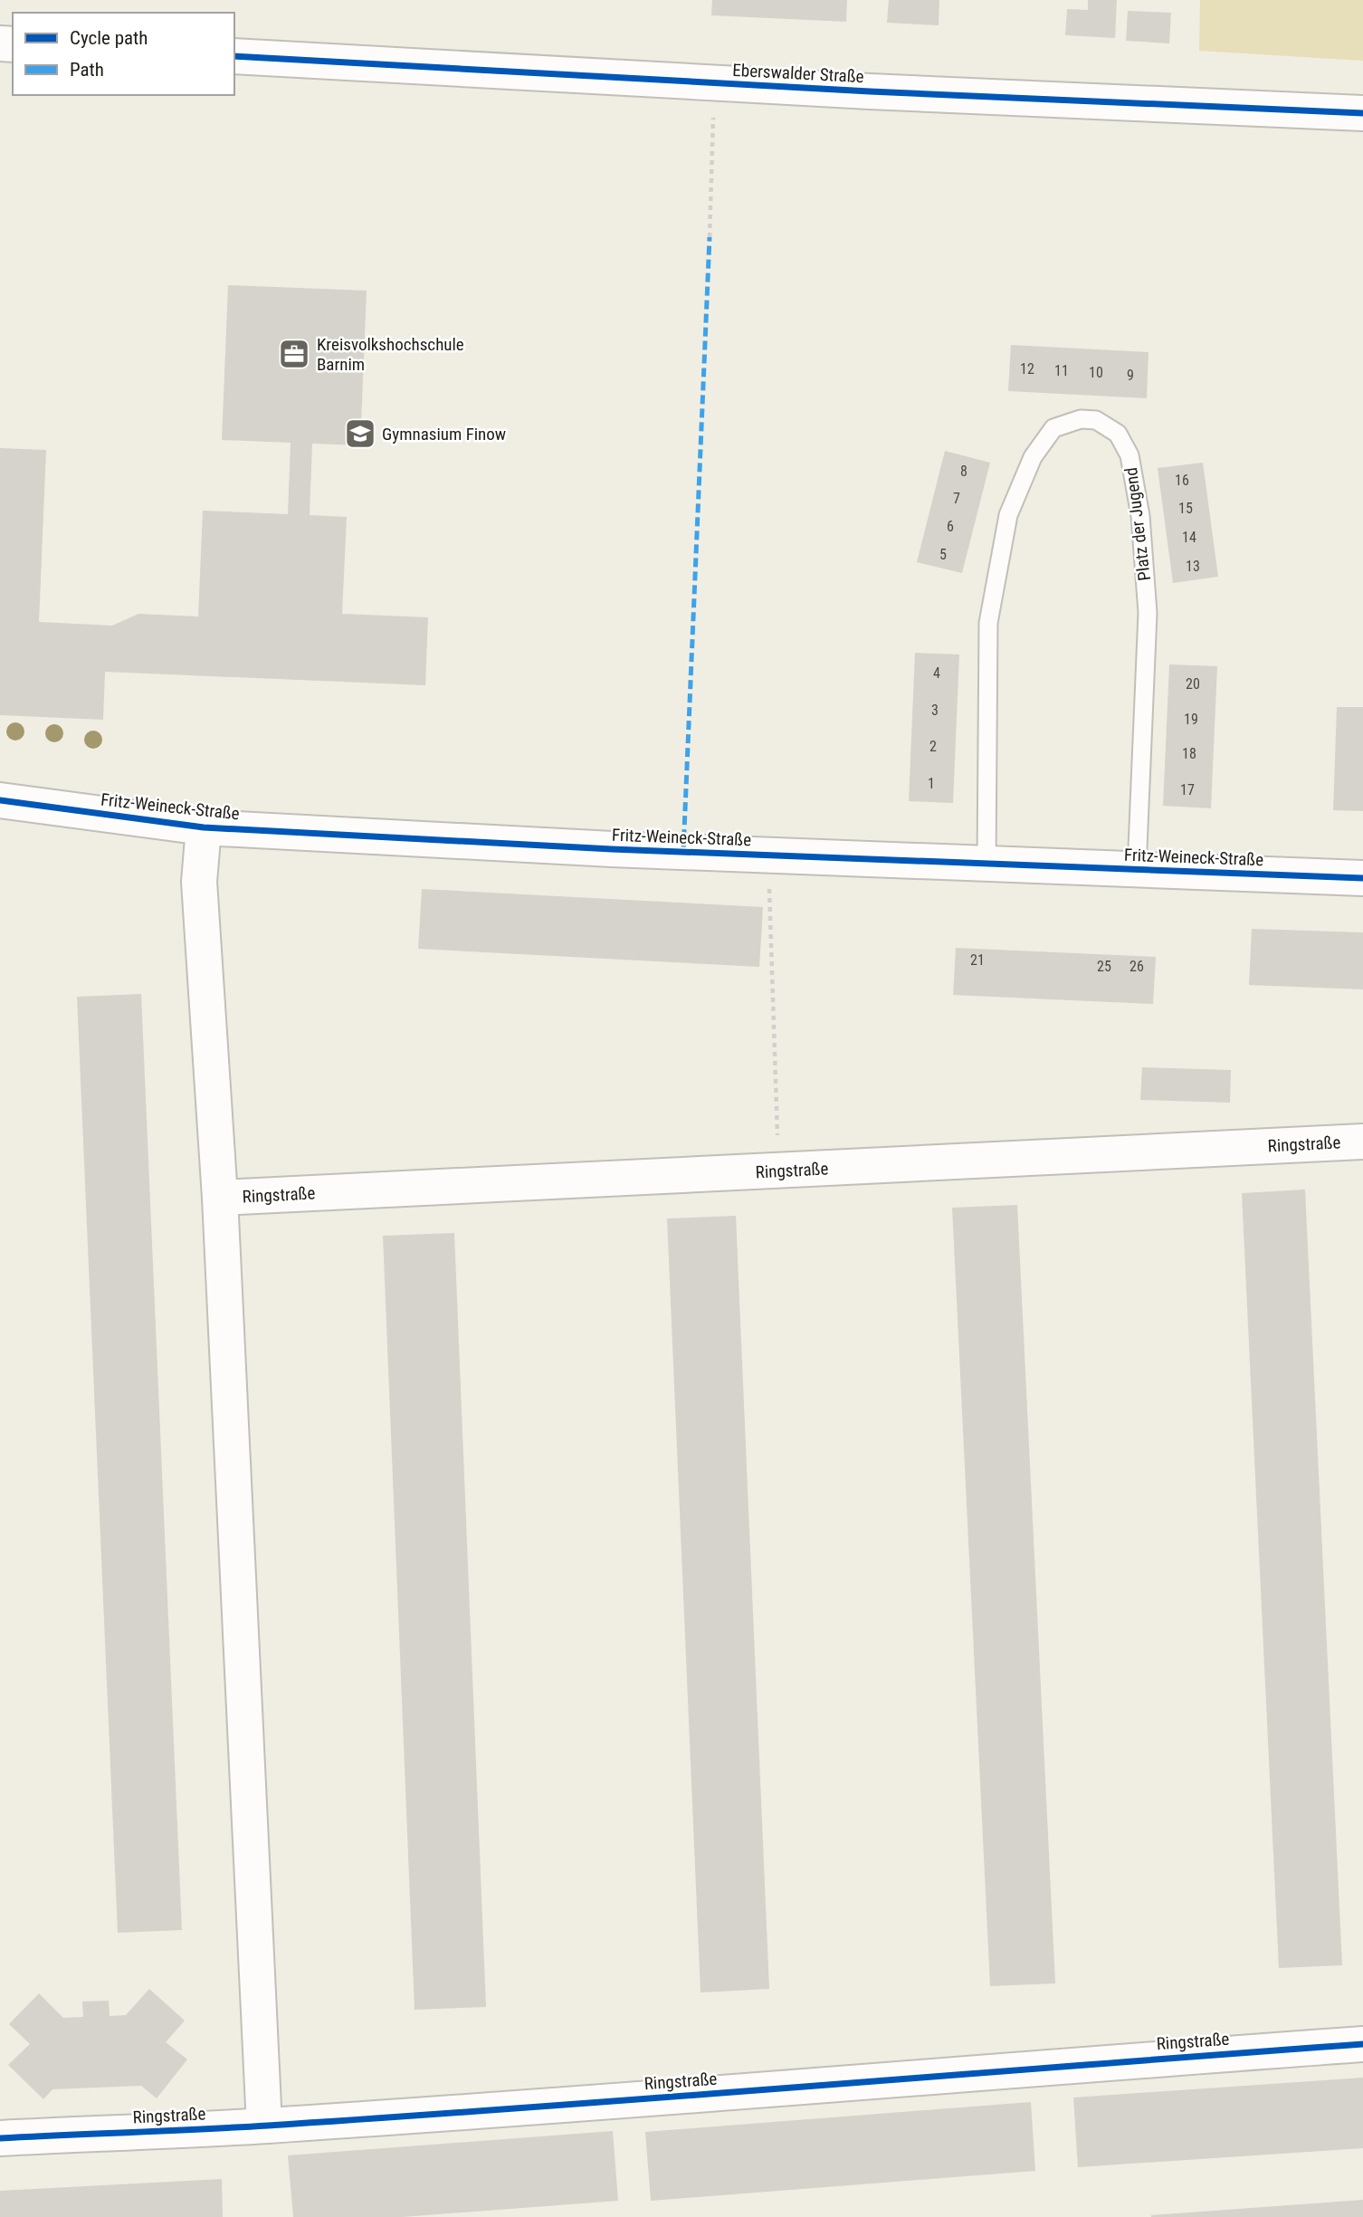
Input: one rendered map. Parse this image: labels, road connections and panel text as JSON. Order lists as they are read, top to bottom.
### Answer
{
  "streets": {
    "street": ["Eberswalder Straße", "Fritz-Weineck-Straße", "Ringstraße"],
    "lane": ["Platz der Jugend"]
  },
  "crossings": [
    ["Platz der Jugend", "Fritz-Weineck-Straße"],
    ["Fritz-Weineck-Straße", "Ringstraße"]
  ],
  "places": {
    "office": ["Kreisvolkshochschule Barnim"],
    "school or university": ["Gymnasium Finow"]
  },
  "house_numbers": [
    "12",
    "11",
    "10",
    "9",
    "8",
    "16",
    "7",
    "15",
    "6",
    "14",
    "5",
    "13",
    "4",
    "20",
    "3",
    "19",
    "2",
    "18",
    "1",
    "17",
    "21",
    "25",
    "26"
  ],
  "legend": ["Cycle path", "Path"]
}
